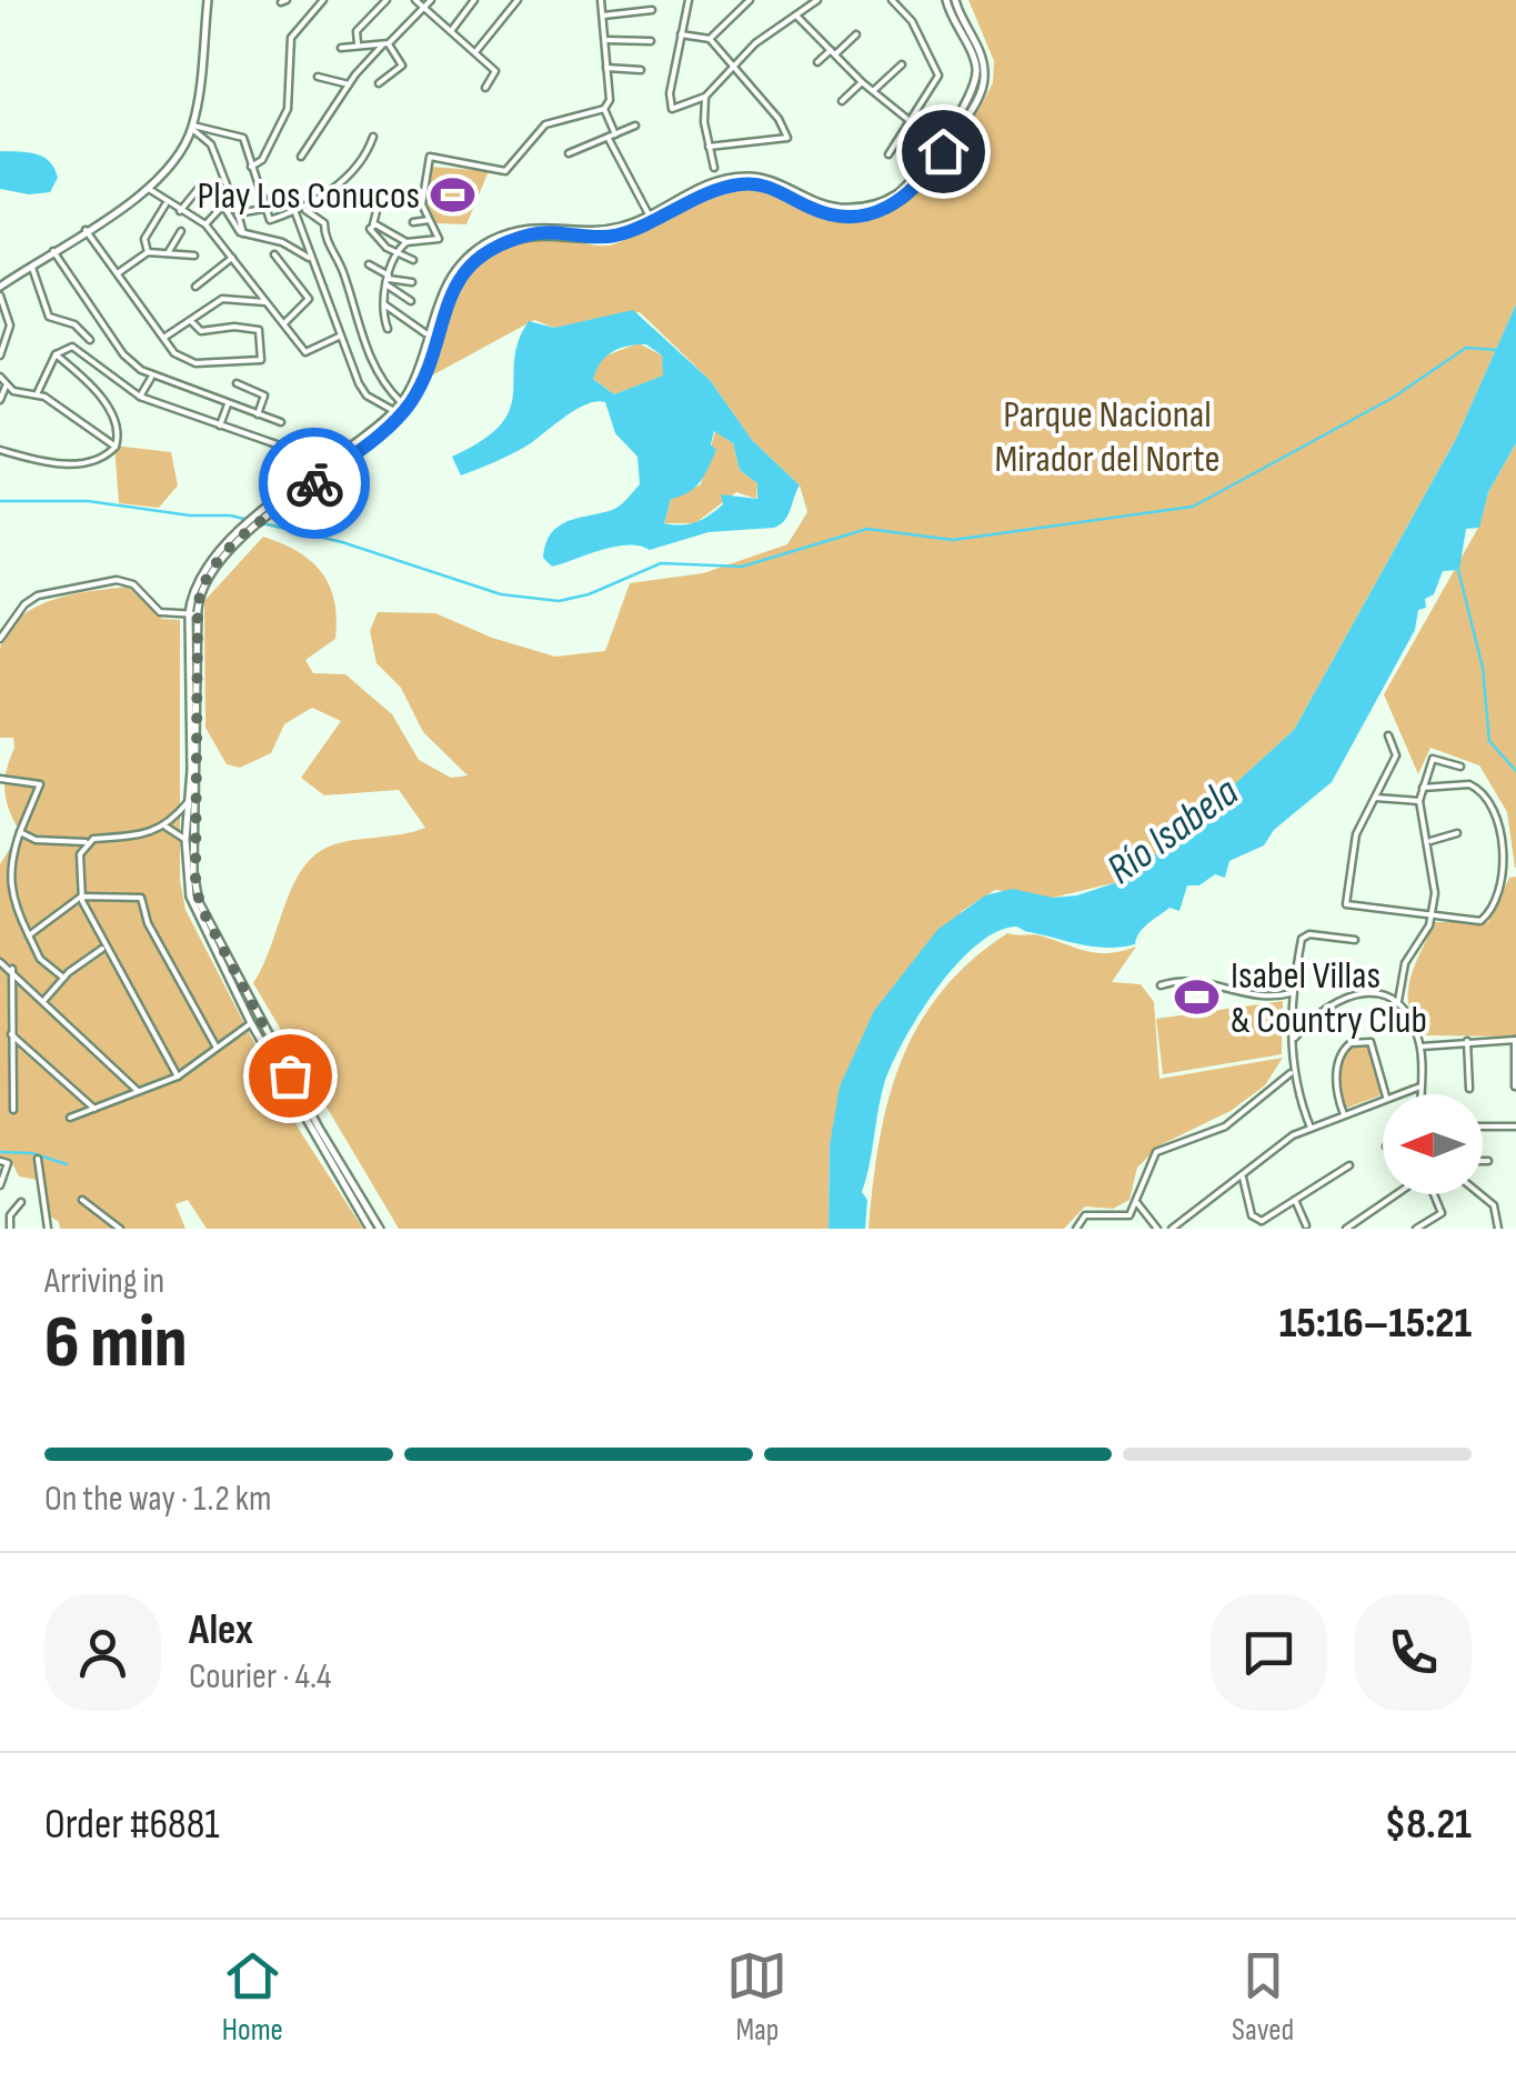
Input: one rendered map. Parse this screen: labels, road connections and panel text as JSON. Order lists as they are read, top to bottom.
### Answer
{
  "water": ["Río Isabela"],
  "parks": ["Parque Nacional Mirador del Norte"],
  "places": {
    "sports": ["Play Los Conucos", "Isabel Villas & Country Club"]
  },
  "north": "left",
  "page": {
    "heading": ["6 min", "Arriving in", "15:16–15:21"],
    "panel": [
      "Alex",
      "Courier · 4.4",
      "Order #6881",
      "$8.21"
    ],
    "bar": "On the way · 1.2 km",
    "tabs": ["Home", "Map", "Saved"]
  }
}
